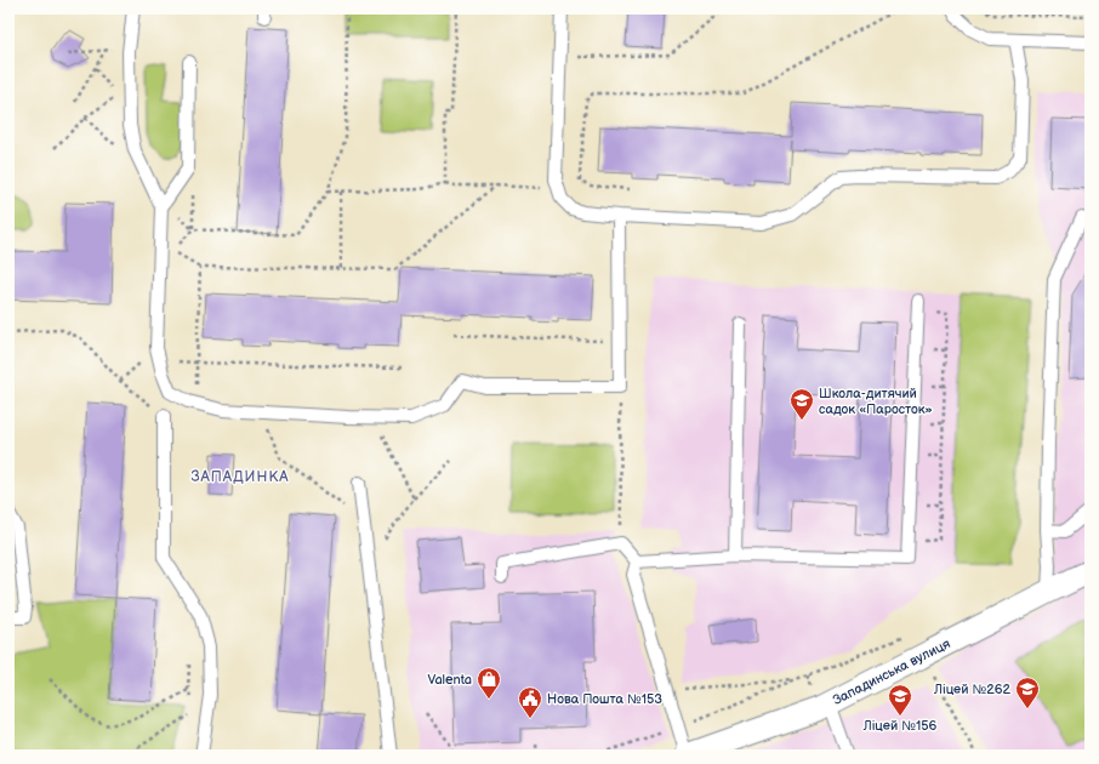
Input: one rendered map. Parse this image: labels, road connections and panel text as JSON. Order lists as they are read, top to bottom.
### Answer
{
  "streets": {
    "street": ["Западинська вулиця"]
  },
  "districts": ["ЗАПАДИНКА"],
  "places": {
    "school or university": ["Школа-дитячий садок «Паросток»", "Ліцей №262", "Ліцей №156"],
    "shop": ["Valenta"],
    "public building": ["Нова Пошта №153"]
  }
}
